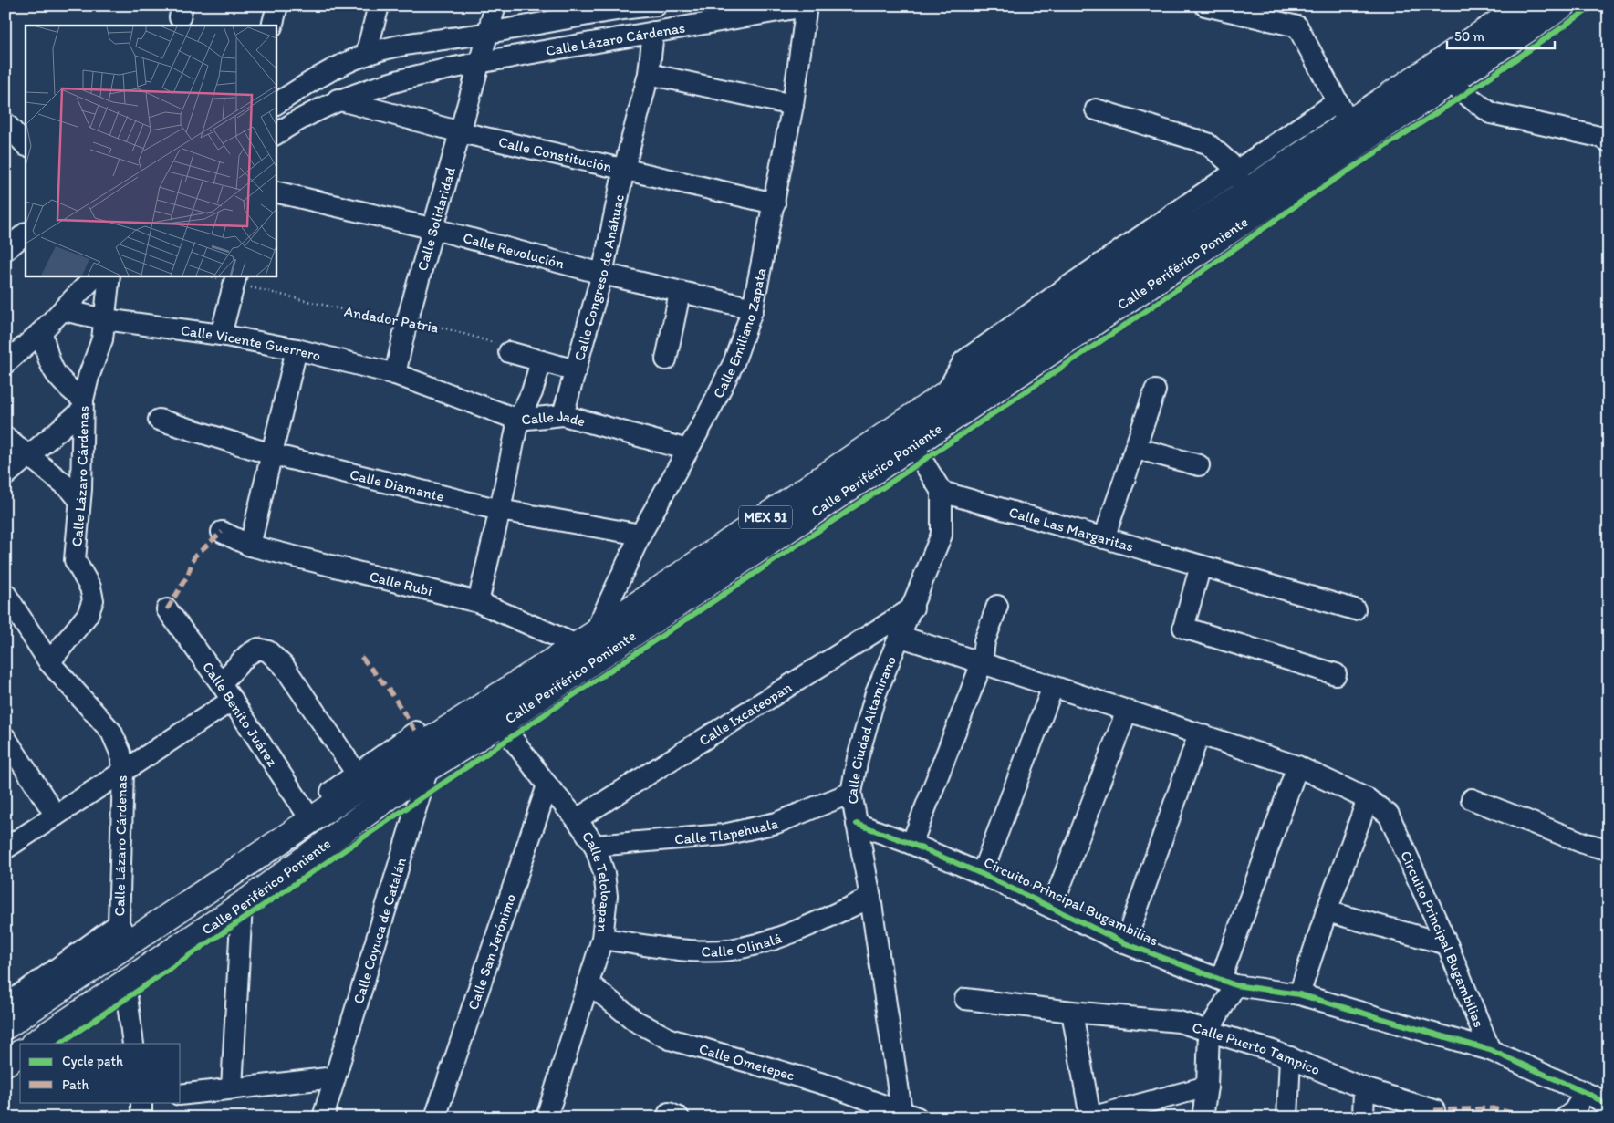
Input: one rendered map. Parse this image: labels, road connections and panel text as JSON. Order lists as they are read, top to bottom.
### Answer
{
  "streets": {
    "main road": ["Calle Periférico Poniente", "MEX 51"],
    "street": [
      "Calle Lázaro Cárdenas",
      "Calle Constitución",
      "Calle Solidaridad",
      "Calle Revolución",
      "Calle Congreso de Anáhuac",
      "Calle Emiliano Zapata",
      "Calle Vicente Guerrero",
      "Calle Jade",
      "Calle Diamante",
      "Calle Las Margaritas",
      "Calle Rubí",
      "Calle Benito Juárez",
      "Calle Ixcateopan",
      "Calle Ciudad Altamirano",
      "Calle Tlapehuala",
      "Calle Teloloapan",
      "Circuito Principal Bugambilias",
      "Calle Coyuca de Catalán",
      "Calle Olinalá",
      "Calle San Jerónimo",
      "Calle Puerto Tampico",
      "Calle Ometepec"
    ],
    "path": ["Andador Patria"]
  },
  "crossings": [
    ["Calle Lázaro Cárdenas", "Calle Constitución"],
    ["Calle Lázaro Cárdenas", "Calle Solidaridad"],
    ["Calle Lázaro Cárdenas", "Calle Periférico Poniente"],
    ["Calle Lázaro Cárdenas", "Calle Congreso de Anáhuac"],
    ["Calle Lázaro Cárdenas", "Calle Emiliano Zapata"],
    ["Calle Lázaro Cárdenas", "Calle Vicente Guerrero"],
    ["Calle Constitución", "Calle Solidaridad"],
    ["Calle Constitución", "Calle Congreso de Anáhuac"],
    ["Calle Constitución", "Calle Emiliano Zapata"],
    ["Calle Solidaridad", "Calle Revolución"],
    ["Calle Solidaridad", "Andador Patria"],
    ["Calle Solidaridad", "Calle Vicente Guerrero"],
    ["Calle Solidaridad", "Calle Jade"],
    ["Calle Revolución", "Calle Congreso de Anáhuac"],
    ["Calle Revolución", "Calle Emiliano Zapata"],
    ["Calle Periférico Poniente", "Calle Emiliano Zapata"],
    ["Calle Periférico Poniente", "Calle Rubí"],
    ["Calle Periférico Poniente", "Calle Benito Juárez"],
    ["Calle Periférico Poniente", "Calle Teloloapan"],
    ["Calle Periférico Poniente", "Calle Coyuca de Catalán"],
    ["Calle Congreso de Anáhuac", "Calle Jade"],
    ["Calle Emiliano Zapata", "Calle Jade"],
    ["Calle Emiliano Zapata", "Calle Diamante"],
    ["Calle Emiliano Zapata", "Calle Rubí"],
    ["Calle Vicente Guerrero", "Calle Jade"],
    ["Calle Las Margaritas", "Calle Ciudad Altamirano"],
    ["Calle Ixcateopan", "Calle Ciudad Altamirano"],
    ["Calle Ixcateopan", "Calle Teloloapan"],
    ["Calle Ciudad Altamirano", "Calle Tlapehuala"],
    ["Calle Ciudad Altamirano", "Circuito Principal Bugambilias"],
    ["Calle Ciudad Altamirano", "Calle Olinalá"],
    ["Calle Ciudad Altamirano", "Calle Ometepec"],
    ["Calle Tlapehuala", "Calle Teloloapan"],
    ["Calle Teloloapan", "Calle Olinalá"],
    ["Calle Teloloapan", "Calle San Jerónimo"],
    ["Calle Teloloapan", "Calle Ometepec"]
  ],
  "legend": ["Cycle path", "Path"],
  "scale_bar": "50 m"
}
